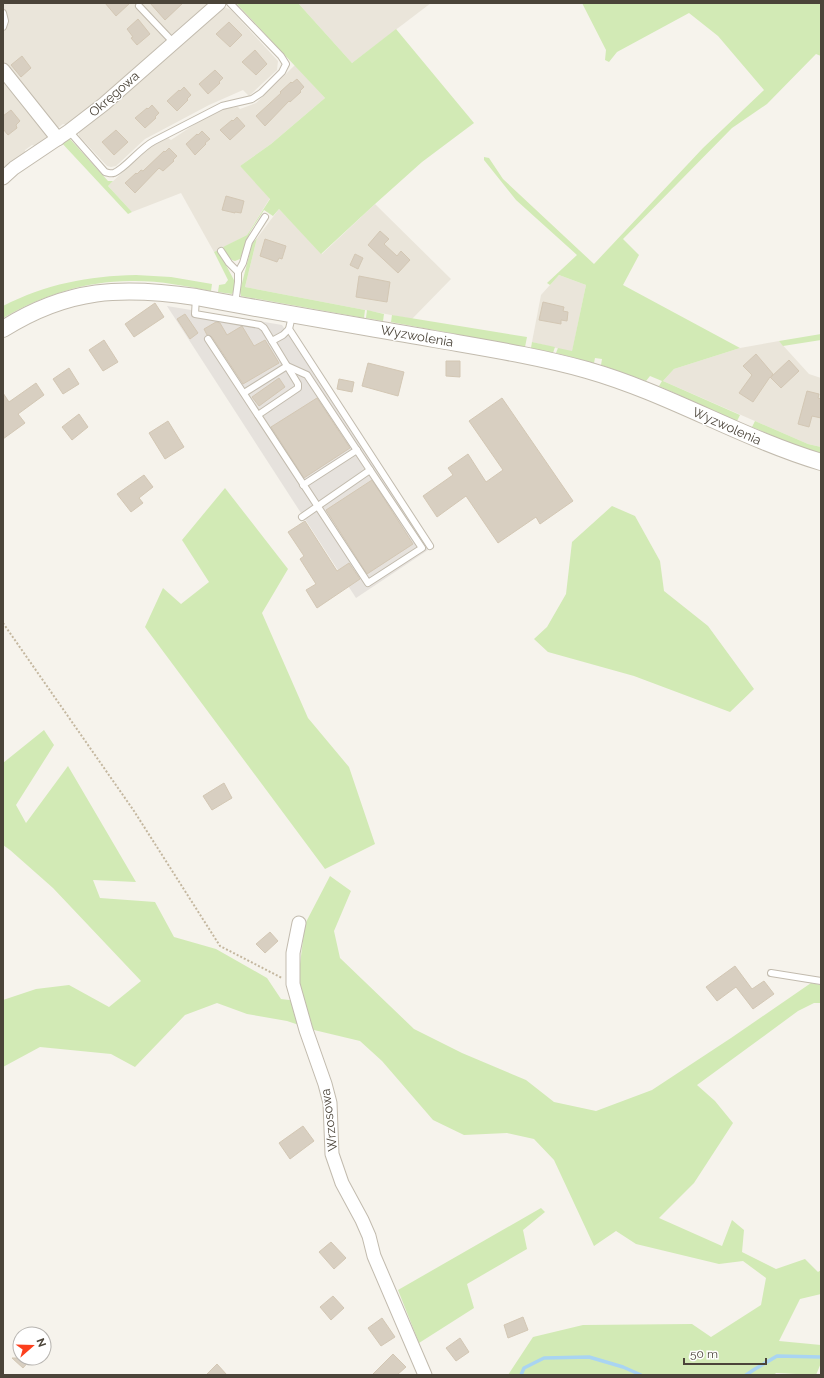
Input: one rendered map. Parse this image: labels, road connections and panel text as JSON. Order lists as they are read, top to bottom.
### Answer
{
  "streets": {
    "street": ["Okręgowa", "Wyzwolenia", "Wrzosowa"]
  },
  "scale_bar": "50 m",
  "north": "right"
}
